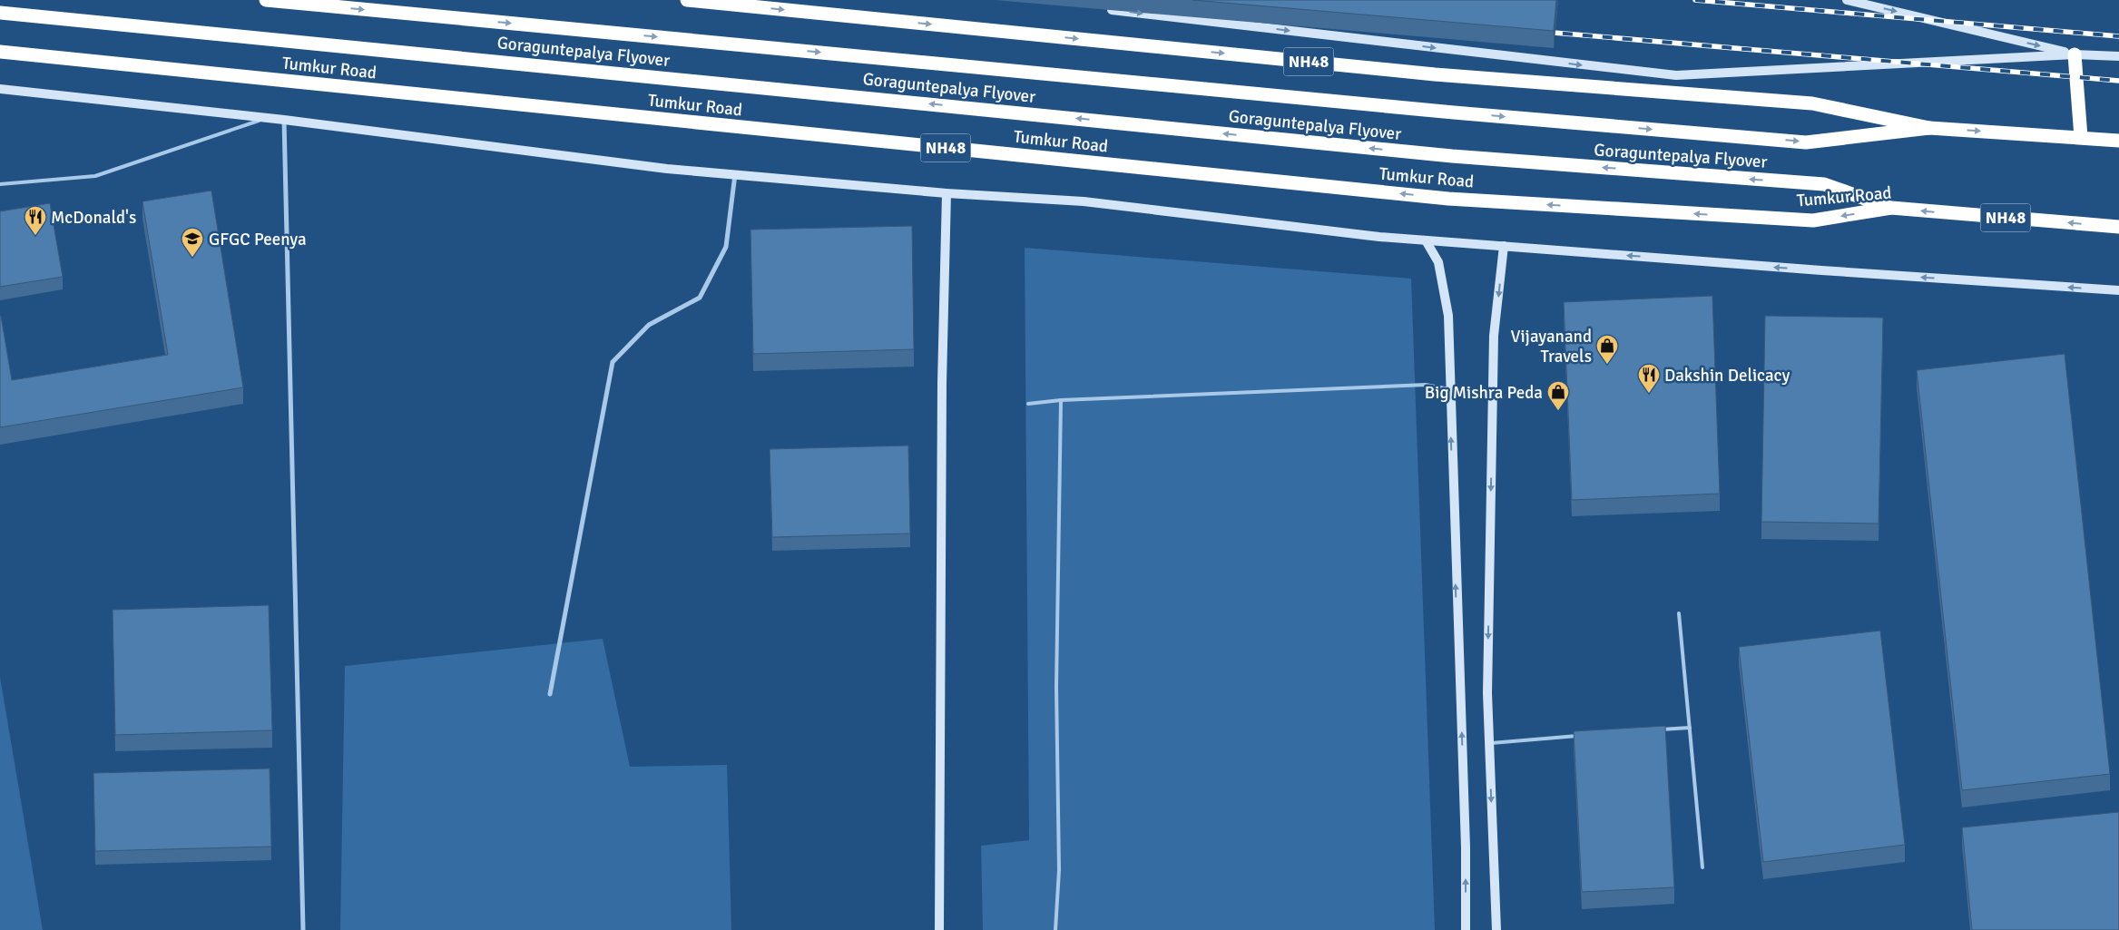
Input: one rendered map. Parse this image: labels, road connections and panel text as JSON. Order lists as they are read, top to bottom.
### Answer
{
  "streets": {
    "highway": ["Goraguntepalya Flyover", "NH48", "Tumkur Road"]
  },
  "crossings": [
    ["Goraguntepalya Flyover", "NH48"],
    ["Goraguntepalya Flyover", "Tumkur Road"]
  ],
  "places": {
    "restaurant": ["McDonald's", "Dakshin Delicacy"],
    "school or university": ["GFGC Peenya"],
    "shop": ["Vijayanand Travels", "Big Mishra Peda"]
  }
}
